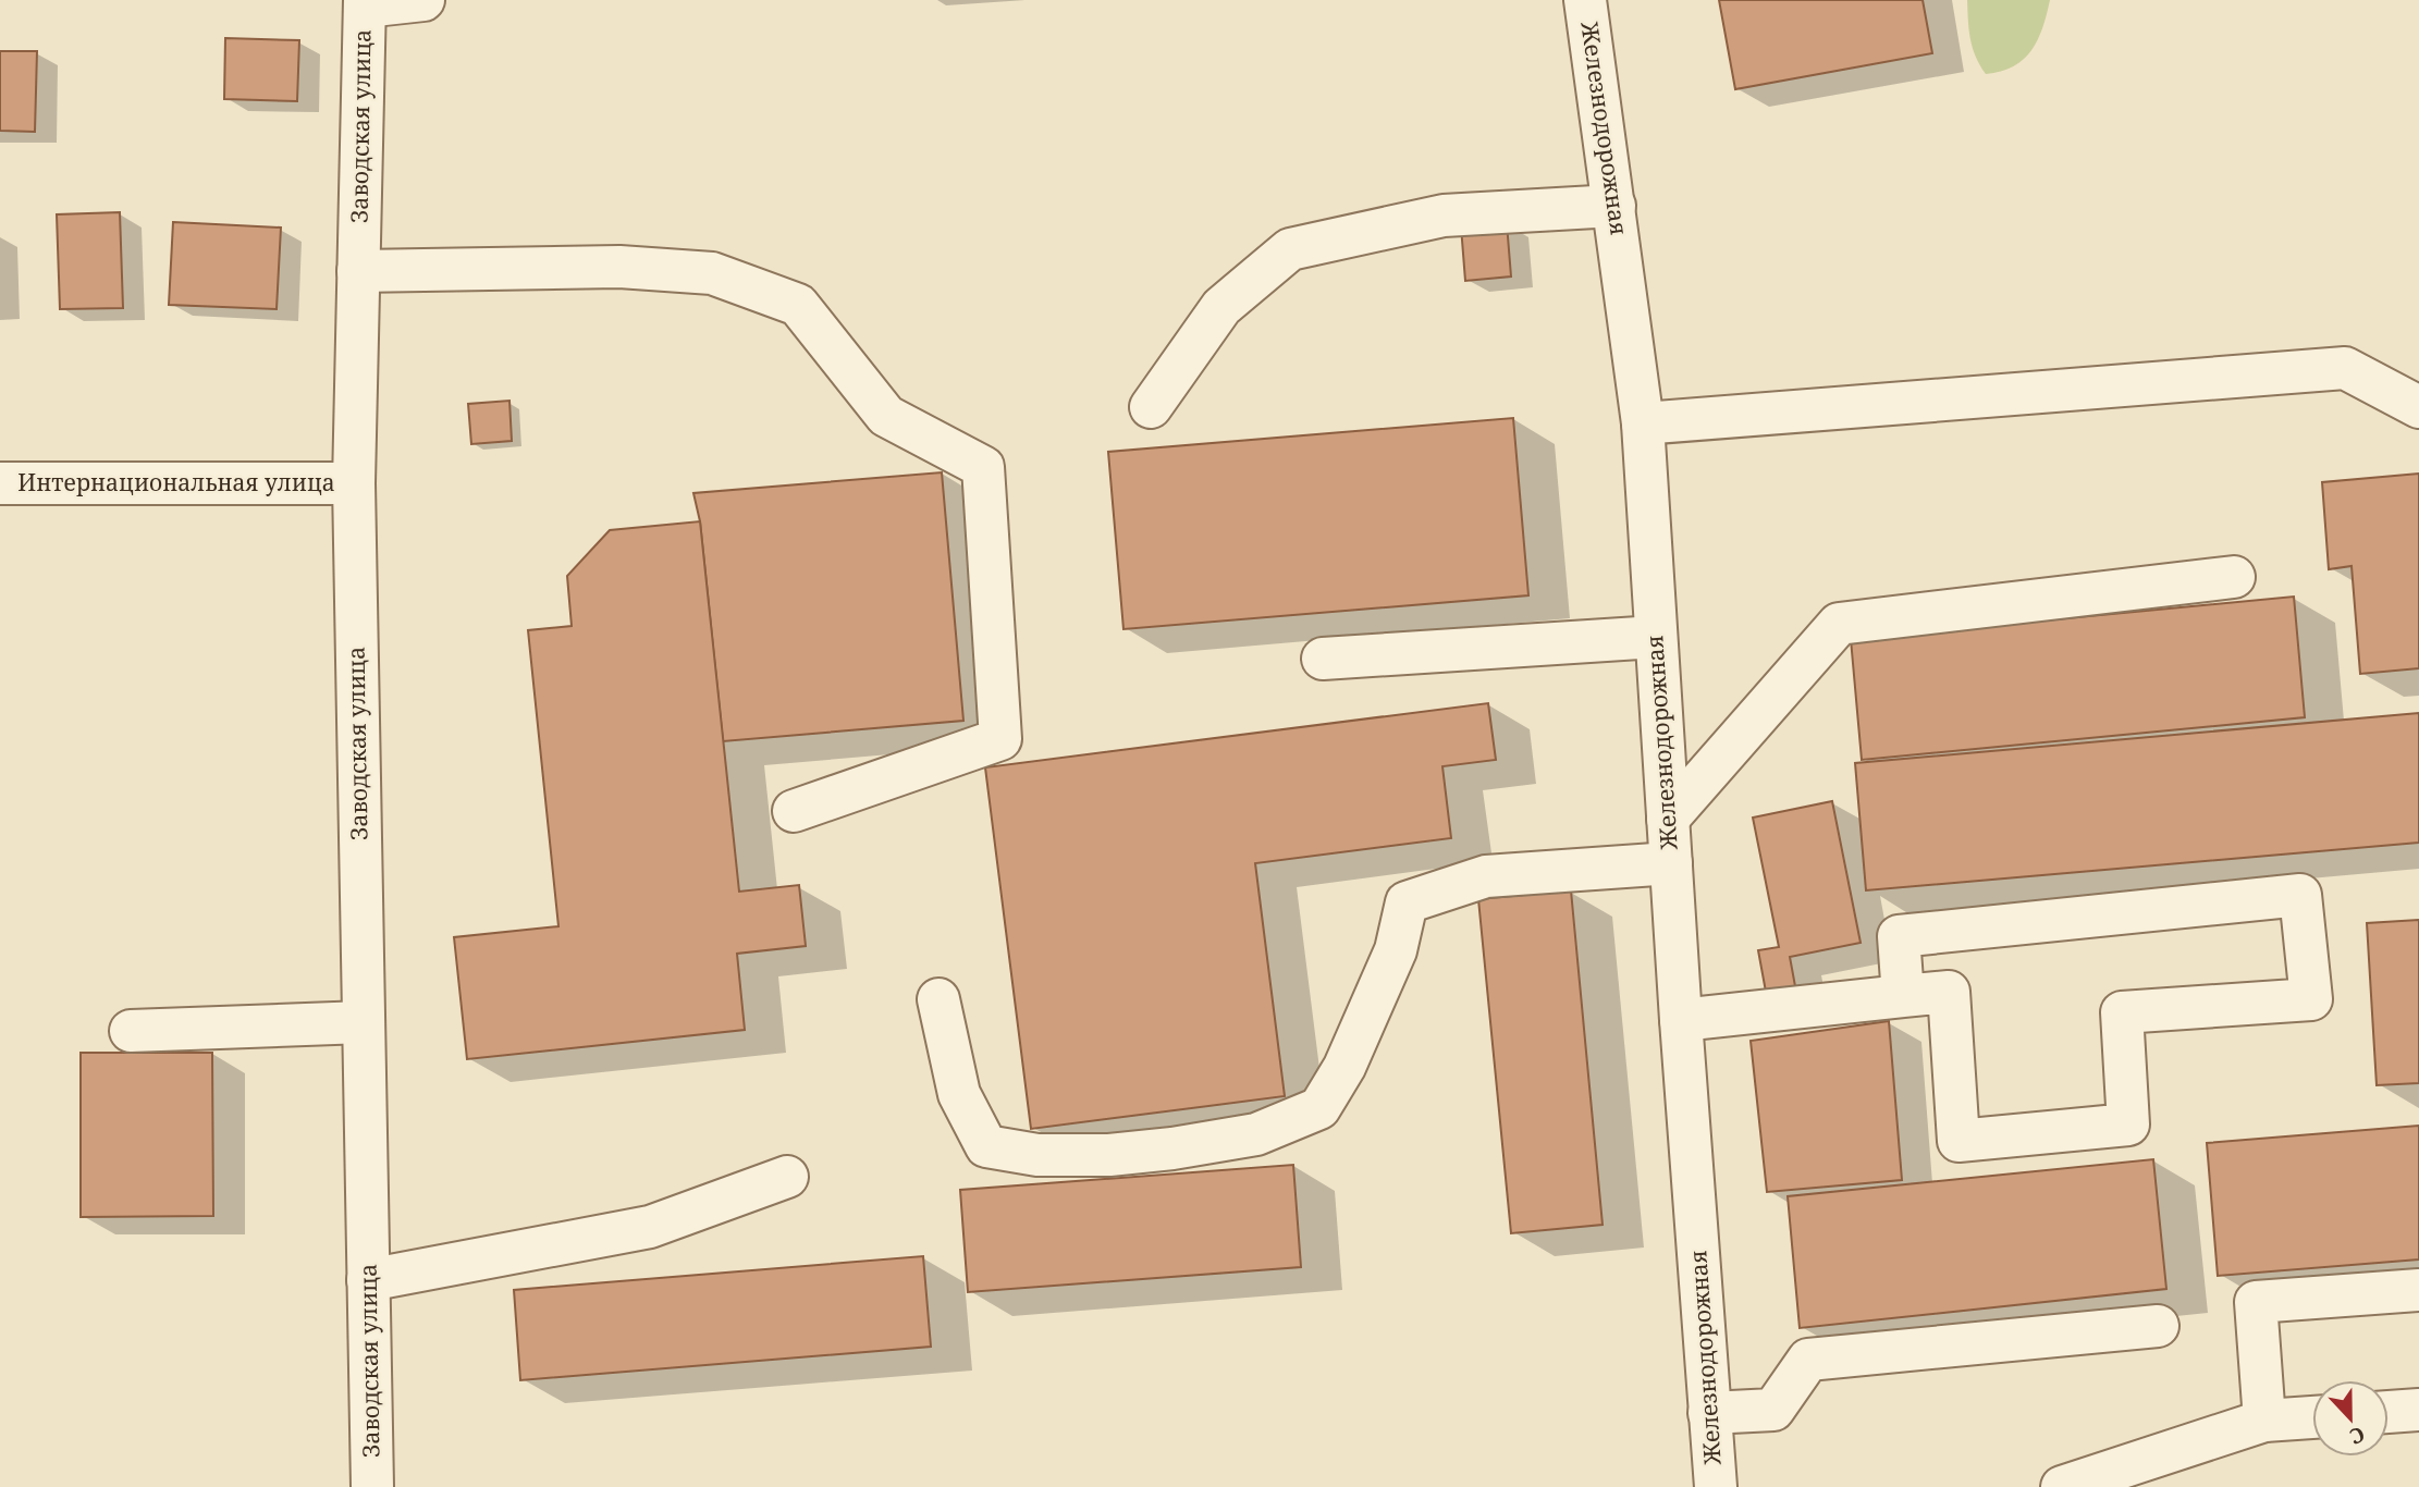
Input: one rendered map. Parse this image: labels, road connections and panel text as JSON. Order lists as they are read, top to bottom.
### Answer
{
  "streets": {
    "street": ["Заводская улица", "Железнодорожная", "Интернациональная улица"]
  },
  "crossings": [
    ["Заводская улица", "Интернациональная улица"]
  ],
  "north": "bottom"
}
